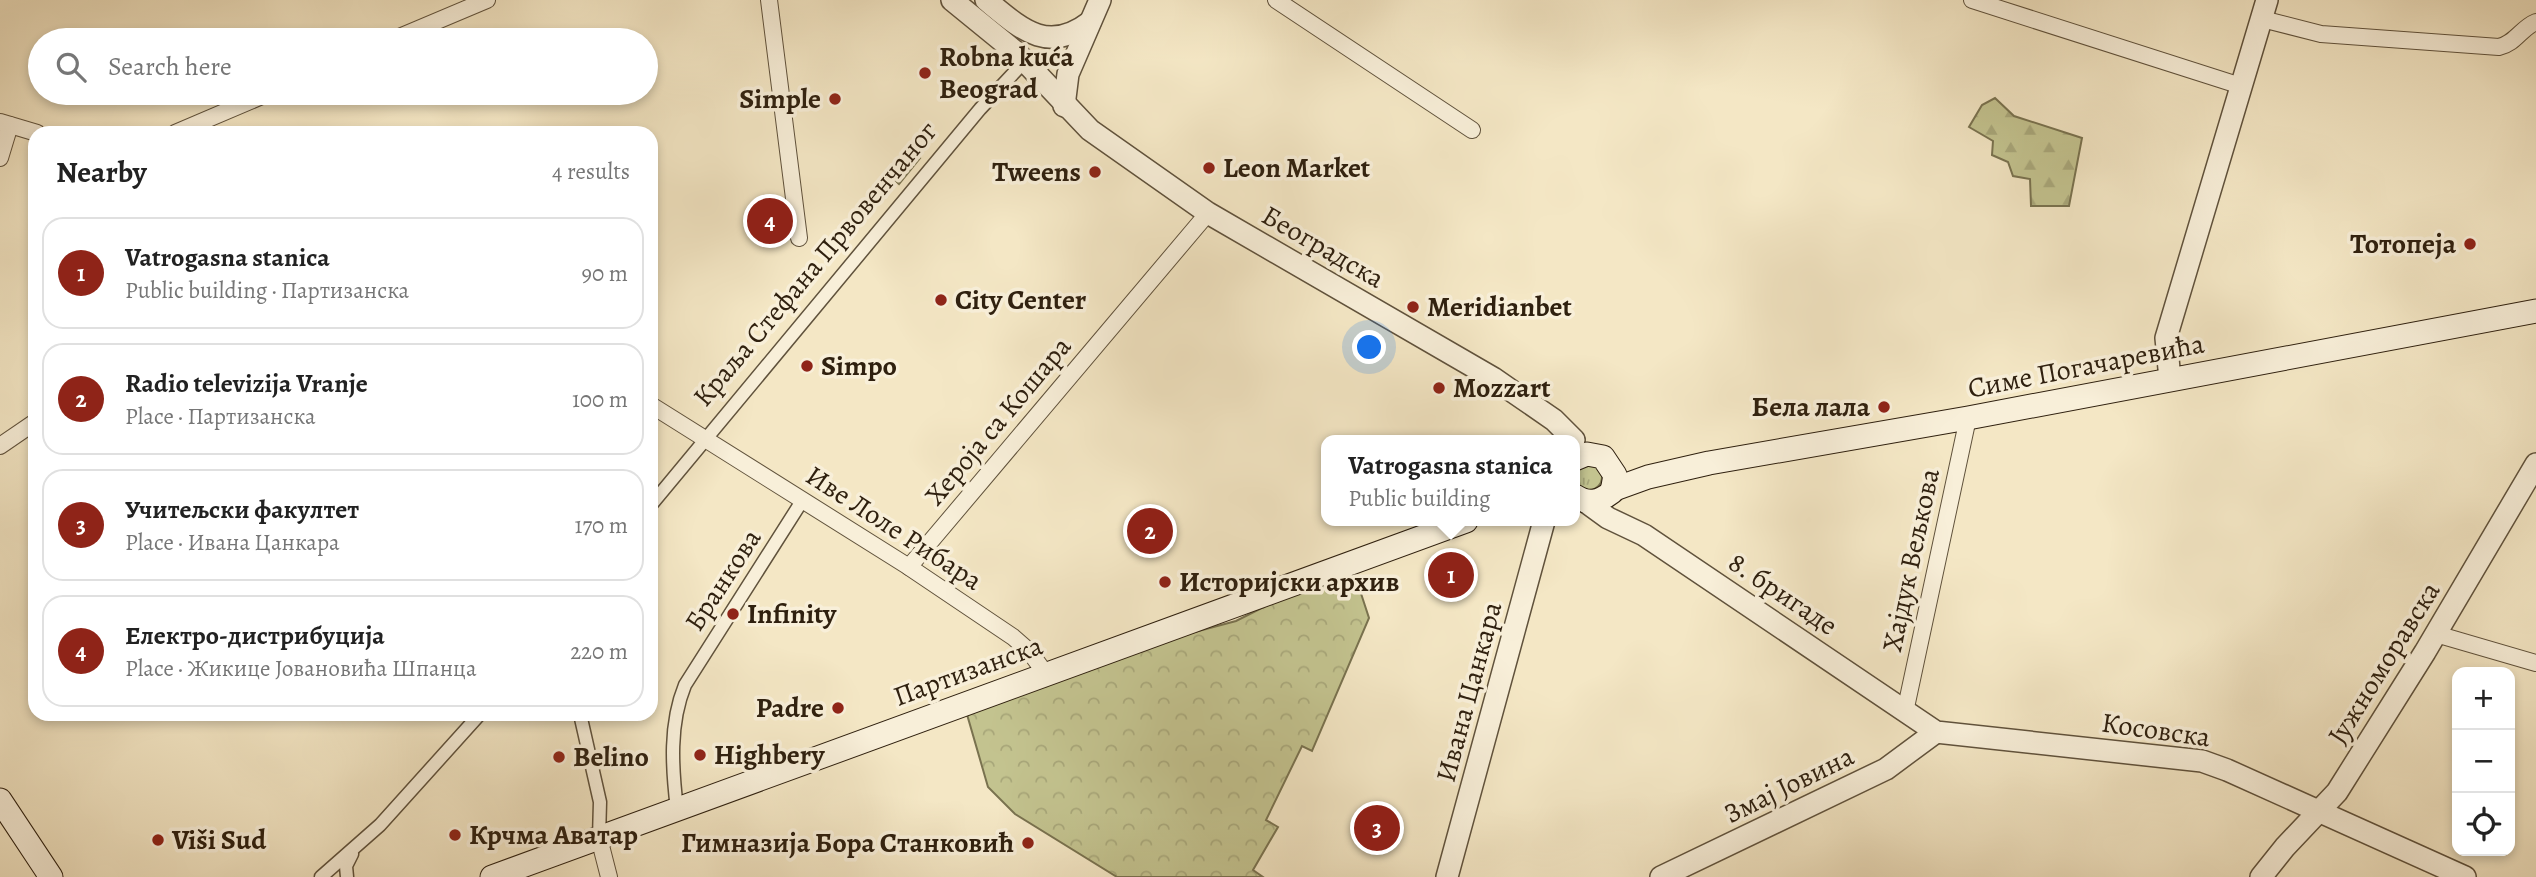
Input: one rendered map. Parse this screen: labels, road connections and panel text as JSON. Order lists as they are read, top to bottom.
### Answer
{
  "streets": {
    "main road": ["Симе Погачаревића", "Партизанска"],
    "street": [
      "Београдска",
      "Краља Стефана Првовенчаног",
      "Хероја са Кошара",
      "Иве Лоле Рибара",
      "Хајдук Вељкова",
      "Бранкова",
      "8. бригаде",
      "Јужноморавска",
      "Ивана Цанкара",
      "Косовска",
      "Змај Јовина"
    ]
  },
  "crossings": [
    ["Београдска", "Краља Стефана Првовенчаног"],
    ["Београдска", "Хероја са Кошара"],
    ["Краља Стефана Првовенчаног", "Иве Лоле Рибара"],
    ["Симе Погачаревића", "Хајдук Вељкова"],
    ["Хероја са Кошара", "Иве Лоле Рибара"],
    ["Иве Лоле Рибара", "Бранкова"],
    ["Иве Лоле Рибара", "Партизанска"],
    ["Хајдук Вељкова", "8. бригаде"],
    ["Хајдук Вељкова", "Косовска"],
    ["Бранкова", "Партизанска"],
    ["8. бригаде", "Косовска"],
    ["Јужноморавска", "Косовска"],
    ["Косовска", "Змај Јовина"]
  ],
  "places": [
    "Robna kuća Beograd",
    "Simple",
    "Leon Market",
    "Tweens",
    "Тотопеја",
    "City Center",
    "Meridianbet",
    "Simpo",
    "Mozzart",
    "Бела лала",
    "Историјски архив",
    "Infinity",
    "Padre",
    "Highbery",
    "Belino",
    "Крчма Аватар",
    "Viši Sud",
    "Гимназија Бора Станковић"
  ],
  "page": {
    "search": "Search here",
    "heading": ["Nearby", "4 results"],
    "pins": [
      "4",
      "2",
      "1",
      "3"
    ],
    "list": [
      {
        "mark": "1",
        "name": "Vatrogasna stanica",
        "note": "Public building · Партизанска",
        "value": "90 m"
      },
      {
        "mark": "2",
        "name": "Radio televizija Vranje",
        "note": "Place · Партизанска",
        "value": "100 m"
      },
      {
        "mark": "3",
        "name": "Учитељски факултет",
        "note": "Place · Ивана Цанкара",
        "value": "170 m"
      },
      {
        "mark": "4",
        "name": "Електро-дистрибуција",
        "note": "Place · Жикице Јовановића Шпанца",
        "value": "220 m"
      }
    ],
    "popup": ["Vatrogasna stanica", "Public building"],
    "map_buttons": ["+", "−"]
  }
}
